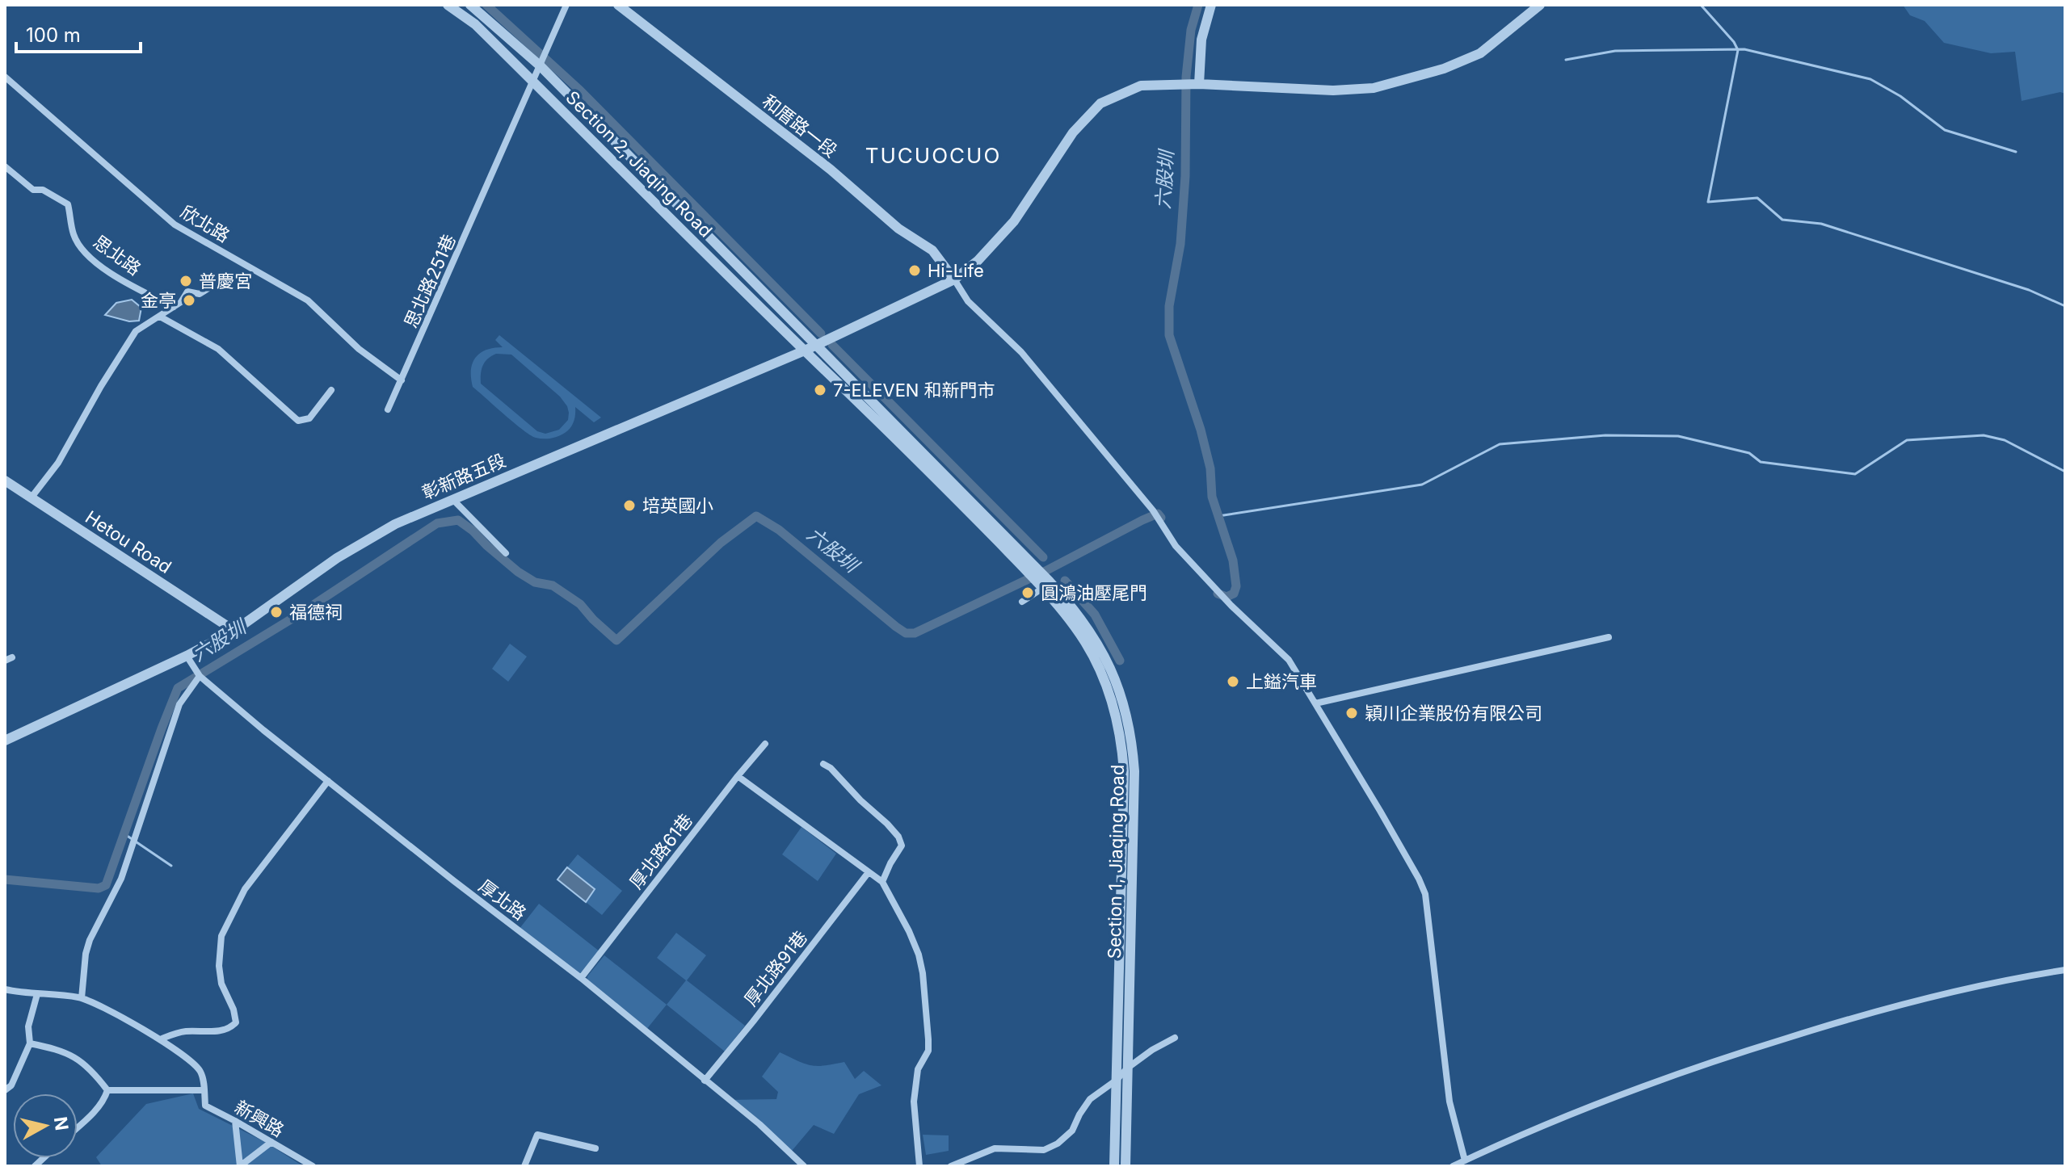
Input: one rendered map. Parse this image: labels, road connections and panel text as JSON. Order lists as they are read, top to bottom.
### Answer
{
  "streets": {
    "street": [
      "和厝路一段",
      "Section 2, Jiaqing Road",
      "欣北路",
      "思北路",
      "思北路251巷",
      "彰新路五段",
      "Hetou Road",
      "厚北路61巷",
      "Section 1, Jiaqing Road",
      "厚北路",
      "厚北路91巷",
      "新興路"
    ]
  },
  "crossings": [
    ["和厝路一段", "彰新路五段"],
    ["Section 2, Jiaqing Road", "思北路251巷"],
    ["Section 2, Jiaqing Road", "彰新路五段"],
    ["欣北路", "思北路251巷"],
    ["彰新路五段", "Hetou Road"],
    ["彰新路五段", "厚北路"],
    ["厚北路61巷", "厚北路"],
    ["厚北路", "厚北路91巷"]
  ],
  "districts": ["TUCUOCUO"],
  "water": ["六股圳"],
  "places": [
    "Hi-Life",
    "普慶宮",
    "金亭",
    "7-ELEVEN 和新門市",
    "培英國小",
    "圓鴻油壓尾門",
    "福德祠",
    "上鎰汽車",
    "穎川企業股份有限公司"
  ],
  "scale_bar": "100 m",
  "north": "right"
}
